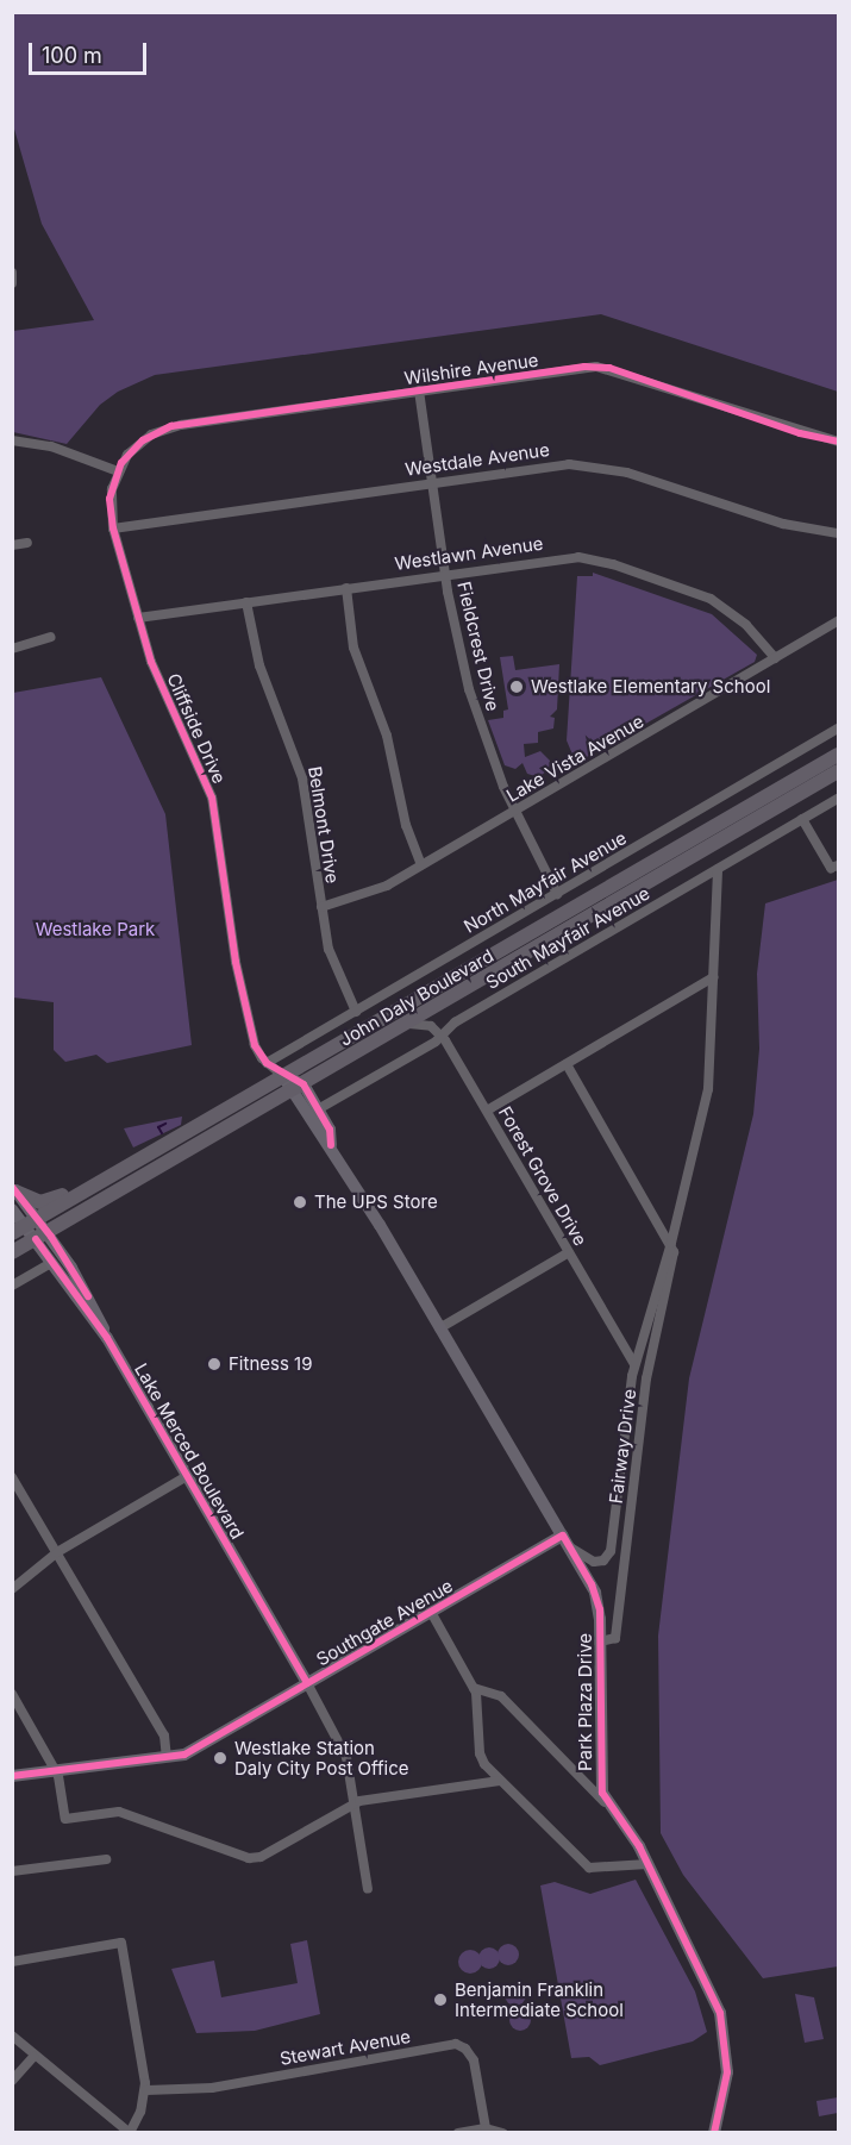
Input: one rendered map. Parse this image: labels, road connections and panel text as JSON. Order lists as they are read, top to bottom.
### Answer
{
  "streets": {
    "main road": ["John Daly Boulevard"],
    "street": [
      "Wilshire Avenue",
      "Westdale Avenue",
      "Westlawn Avenue",
      "Fieldcrest Drive",
      "Cliffside Drive",
      "Lake Vista Avenue",
      "Belmont Drive",
      "North Mayfair Avenue",
      "South Mayfair Avenue",
      "Forest Grove Drive",
      "Fairway Drive",
      "Lake Merced Boulevard",
      "Southgate Avenue",
      "Park Plaza Drive",
      "Stewart Avenue"
    ]
  },
  "crossings": [
    ["Wilshire Avenue", "Fieldcrest Drive"],
    ["Wilshire Avenue", "Cliffside Drive"],
    ["Westdale Avenue", "Fieldcrest Drive"],
    ["Westdale Avenue", "Cliffside Drive"],
    ["Westlawn Avenue", "Fieldcrest Drive"],
    ["Westlawn Avenue", "Cliffside Drive"],
    ["Westlawn Avenue", "Lake Vista Avenue"],
    ["Westlawn Avenue", "Belmont Drive"],
    ["Fieldcrest Drive", "Lake Vista Avenue"],
    ["Fieldcrest Drive", "North Mayfair Avenue"],
    ["Cliffside Drive", "North Mayfair Avenue"],
    ["Cliffside Drive", "John Daly Boulevard"],
    ["Cliffside Drive", "Park Plaza Drive"],
    ["Lake Vista Avenue", "Belmont Drive"],
    ["Belmont Drive", "North Mayfair Avenue"],
    ["South Mayfair Avenue", "Forest Grove Drive"],
    ["South Mayfair Avenue", "Fairway Drive"],
    ["South Mayfair Avenue", "Park Plaza Drive"],
    ["John Daly Boulevard", "Lake Merced Boulevard"],
    ["John Daly Boulevard", "Park Plaza Drive"],
    ["Forest Grove Drive", "Fairway Drive"],
    ["Fairway Drive", "Southgate Avenue"],
    ["Fairway Drive", "Park Plaza Drive"],
    ["Lake Merced Boulevard", "Southgate Avenue"],
    ["Southgate Avenue", "Park Plaza Drive"]
  ],
  "parks": ["Westlake Park"],
  "places": [
    "Westlake Elementary School",
    "The UPS Store",
    "Fitness 19",
    "Westlake Station Daly City Post Office",
    "Benjamin Franklin Intermediate School"
  ],
  "scale_bar": "100 m"
}
